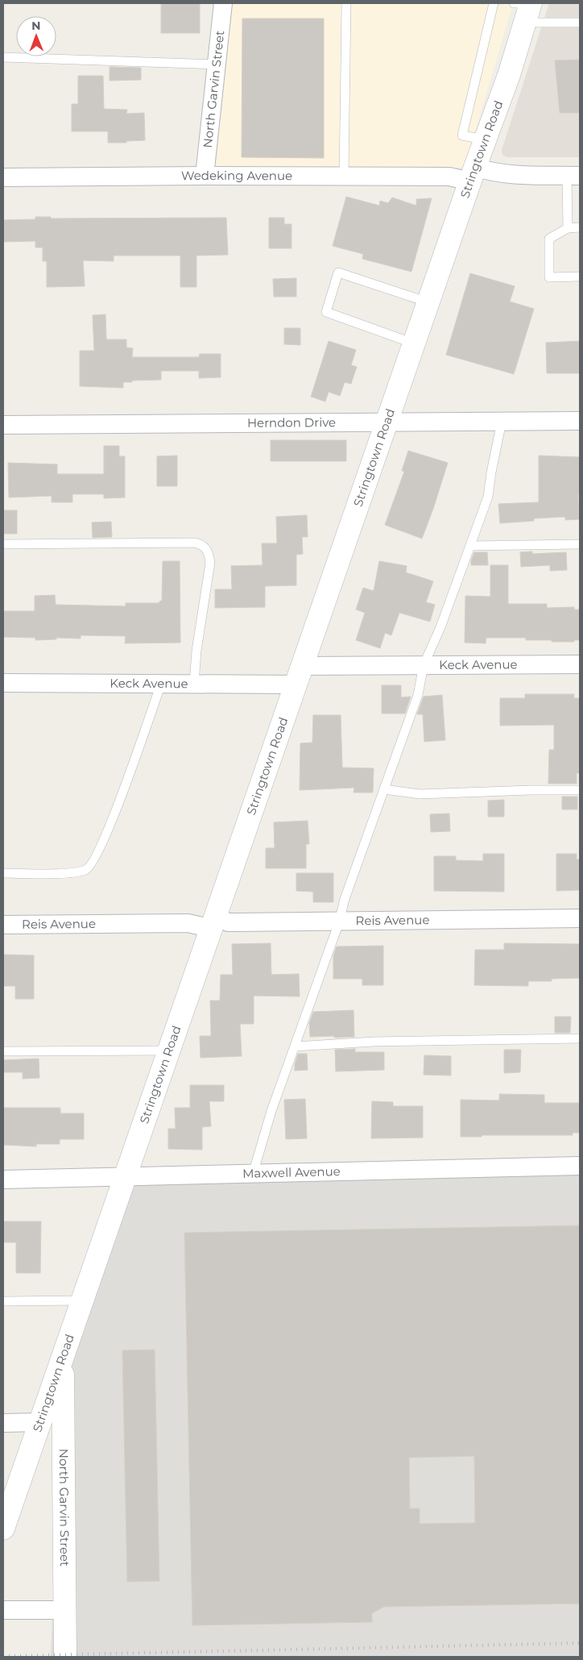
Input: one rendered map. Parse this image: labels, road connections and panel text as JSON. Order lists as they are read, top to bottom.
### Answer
{
  "streets": {
    "main road": ["North Garvin Street", "Stringtown Road"],
    "street": [
      "Wedeking Avenue",
      "Herndon Drive",
      "Keck Avenue",
      "Reis Avenue",
      "Maxwell Avenue"
    ]
  },
  "crossings": [
    ["North Garvin Street", "Stringtown Road"],
    ["North Garvin Street", "Wedeking Avenue"],
    ["Stringtown Road", "Wedeking Avenue"],
    ["Stringtown Road", "Herndon Drive"],
    ["Stringtown Road", "Keck Avenue"],
    ["Stringtown Road", "Reis Avenue"],
    ["Stringtown Road", "Maxwell Avenue"]
  ],
  "north": "top"
}
